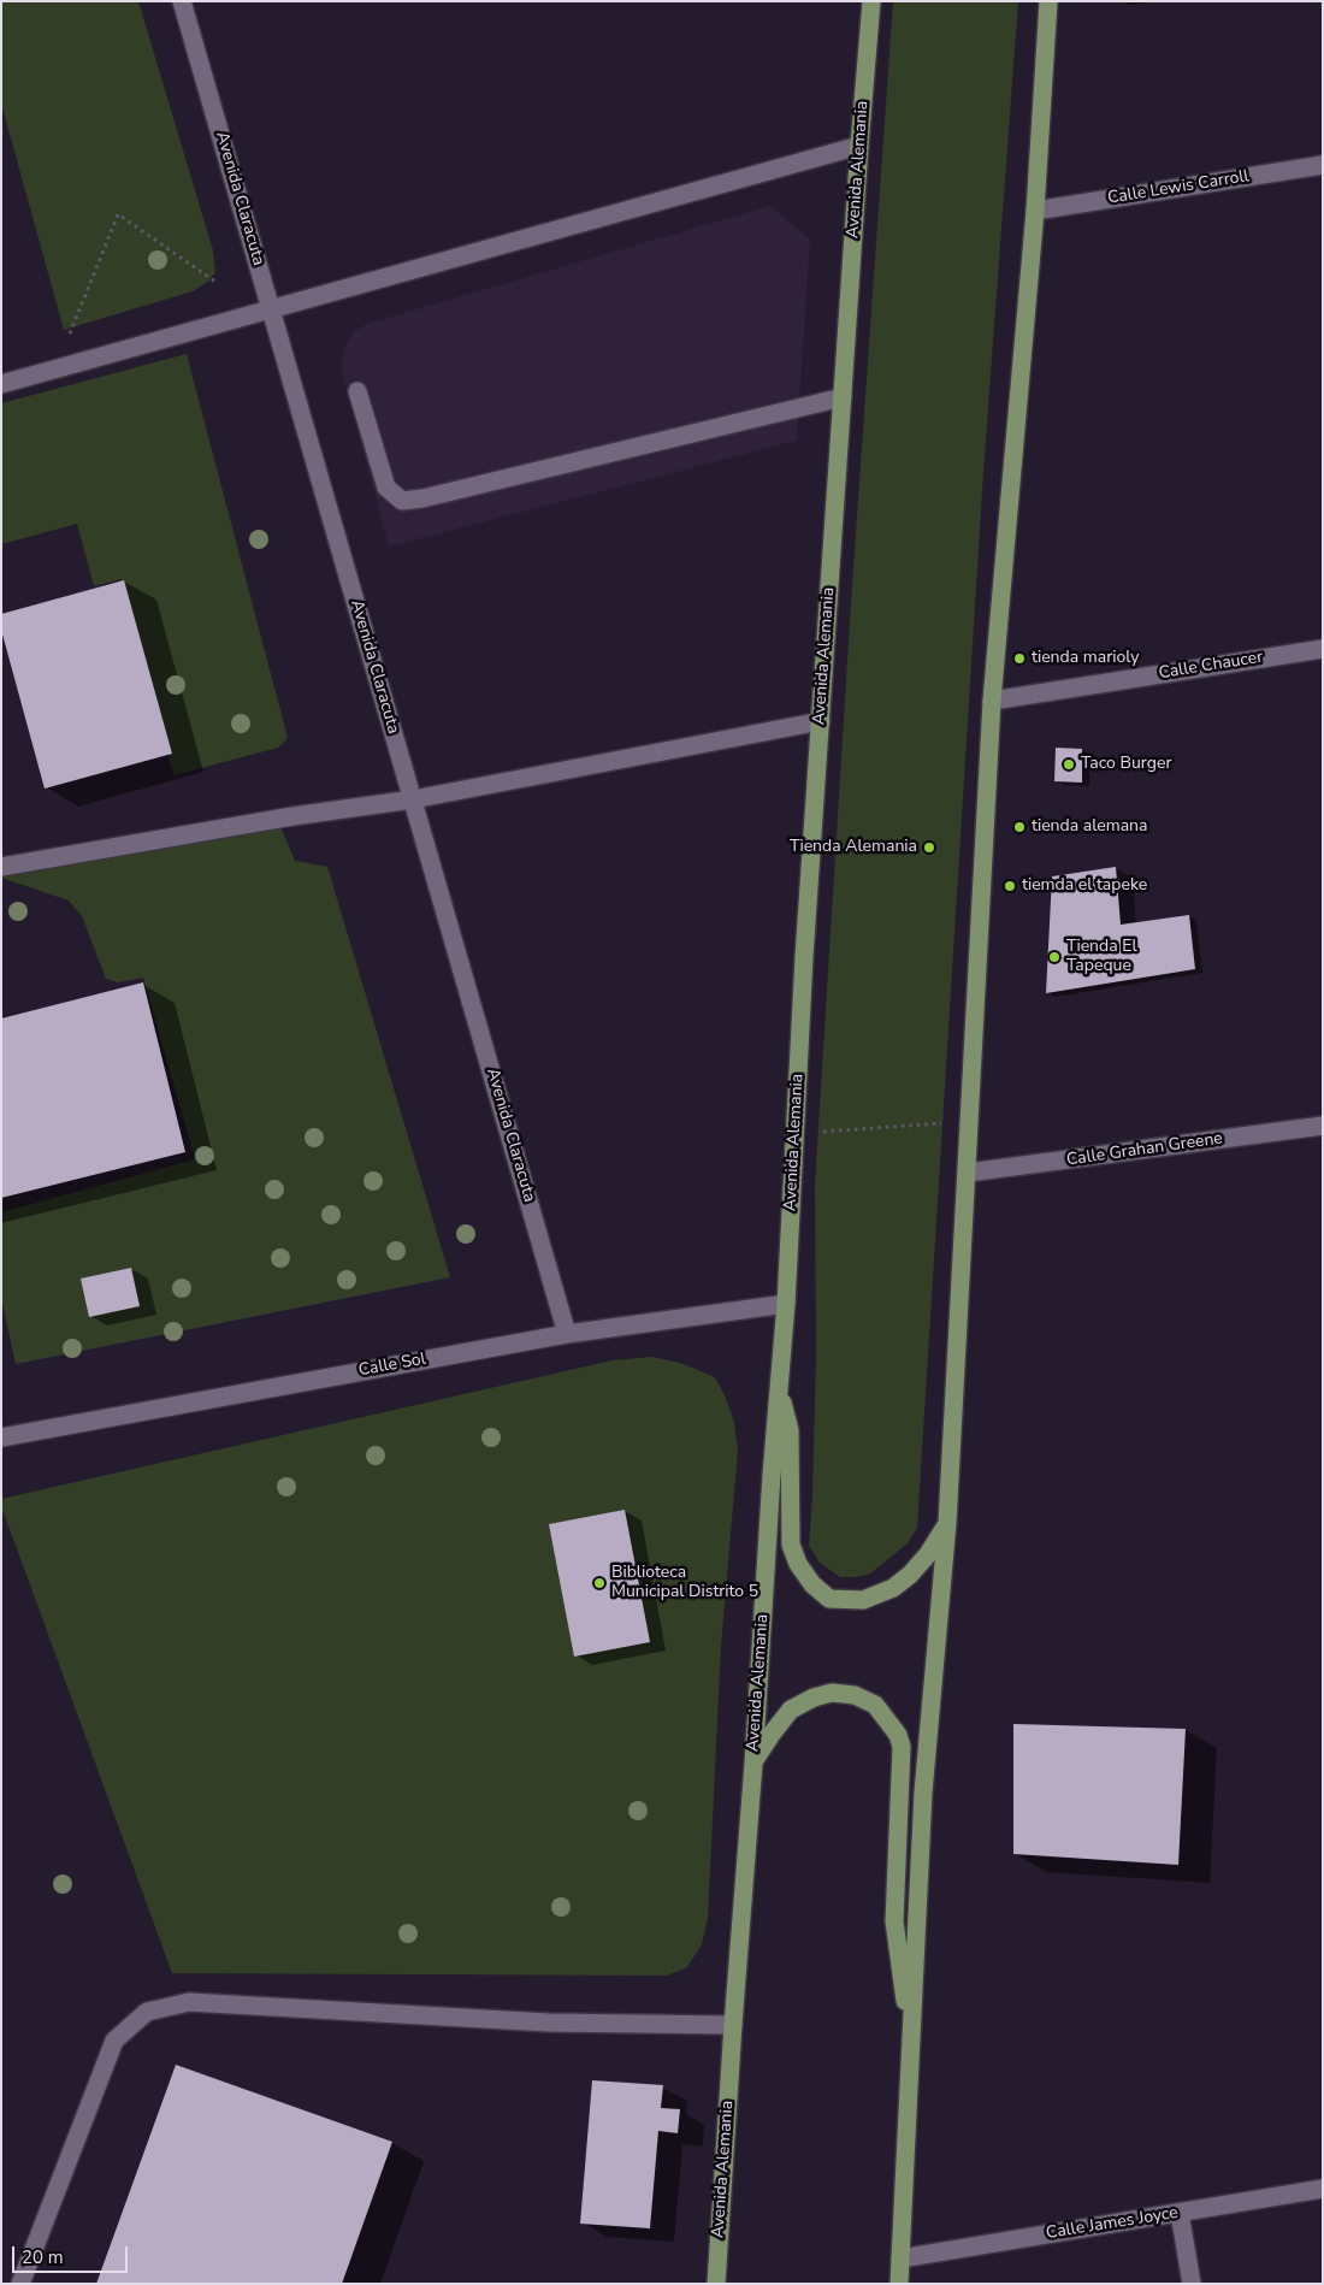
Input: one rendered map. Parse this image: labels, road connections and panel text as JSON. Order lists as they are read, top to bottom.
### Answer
{
  "streets": {
    "main road": ["Avenida Alemania"],
    "street": [
      "Calle Lewis Carroll",
      "Avenida Claracuta",
      "Calle Chaucer",
      "Calle Grahan Greene",
      "Calle Sol",
      "Calle James Joyce"
    ]
  },
  "crossings": [
    ["Avenida Alemania", "Calle Sol"],
    ["Avenida Claracuta", "Calle Sol"]
  ],
  "places": [
    "tienda marioly",
    "Taco Burger",
    "tienda alemana",
    "Tienda Alemania",
    "tiemda el tapeke",
    "Tienda El Tapeque",
    "Biblioteca Municipal Distrito 5"
  ],
  "scale_bar": "20 m"
}
